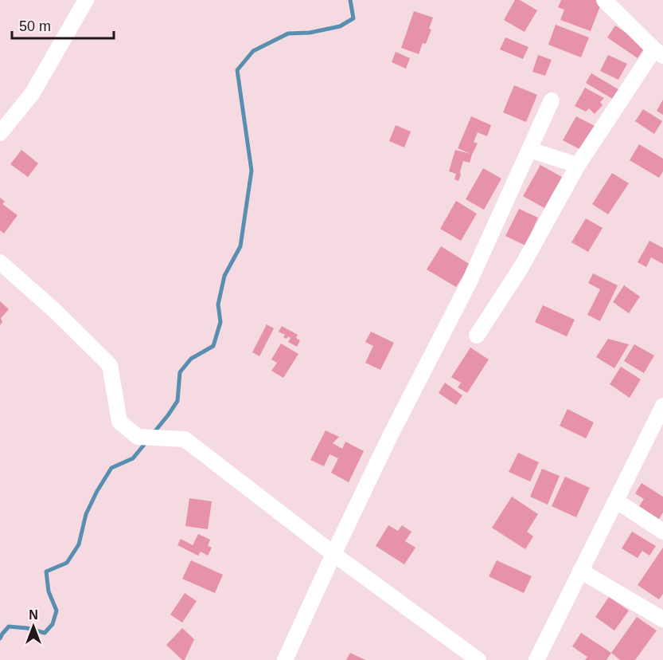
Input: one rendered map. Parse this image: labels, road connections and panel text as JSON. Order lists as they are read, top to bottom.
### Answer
{
  "scale_bar": "50 m",
  "north": "top"
}
